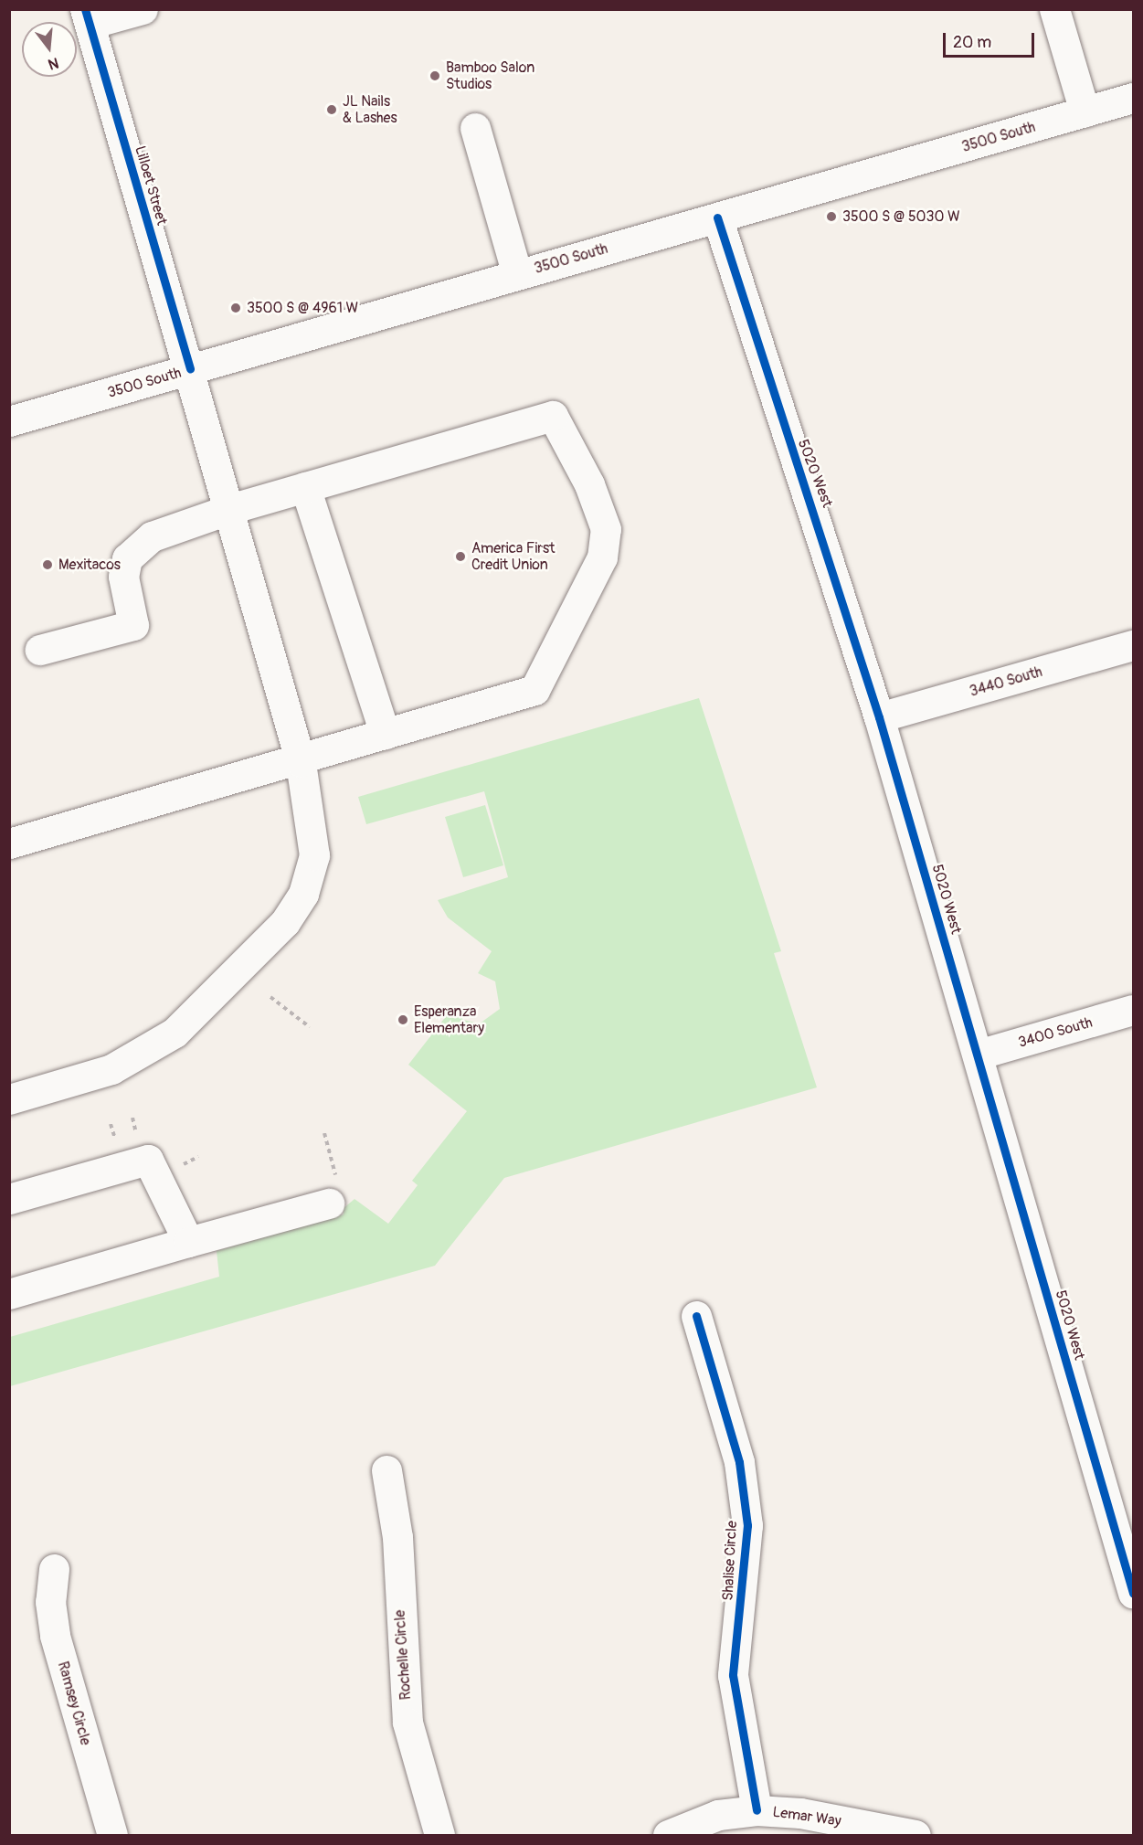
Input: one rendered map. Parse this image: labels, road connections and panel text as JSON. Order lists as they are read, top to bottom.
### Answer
{
  "streets": {
    "street": [
      "3500 South",
      "Lilloet Street",
      "5020 West",
      "3440 South",
      "3400 South",
      "Shalise Circle",
      "Rochelle Circle",
      "Ramsey Circle",
      "Lemar Way"
    ]
  },
  "crossings": [
    ["3500 South", "Lilloet Street"],
    ["3500 South", "5020 West"],
    ["5020 West", "3440 South"],
    ["5020 West", "3400 South"],
    ["Shalise Circle", "Lemar Way"]
  ],
  "places": [
    "Bamboo Salon Studios",
    "JL Nails & Lashes",
    "3500 S @ 5030 W",
    "3500 S @ 4961 W",
    "America First Credit Union",
    "Mexitacos",
    "Esperanza Elementary"
  ],
  "scale_bar": "20 m",
  "north": "bottom"
}
